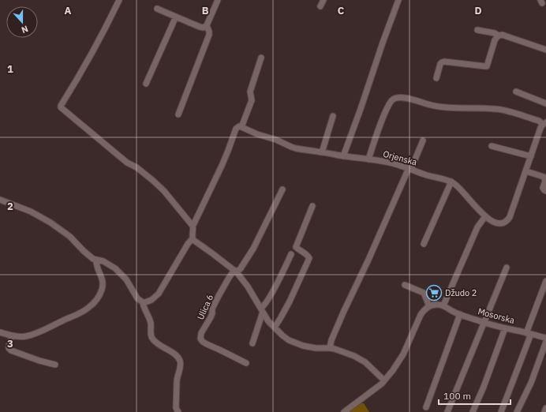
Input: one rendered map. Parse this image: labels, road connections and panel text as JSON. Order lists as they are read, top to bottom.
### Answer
{
  "streets": {
    "street": ["Orjenska", "Ulica 6", "Mosorska"]
  },
  "places": {
    "supermarket": ["Džudo 2"]
  },
  "scale_bar": "100 m",
  "north": "bottom",
  "grid": {
    "columns": [
      "A",
      "B",
      "C",
      "D"
    ],
    "rows": ["1", "2", "3"]
  }
}
